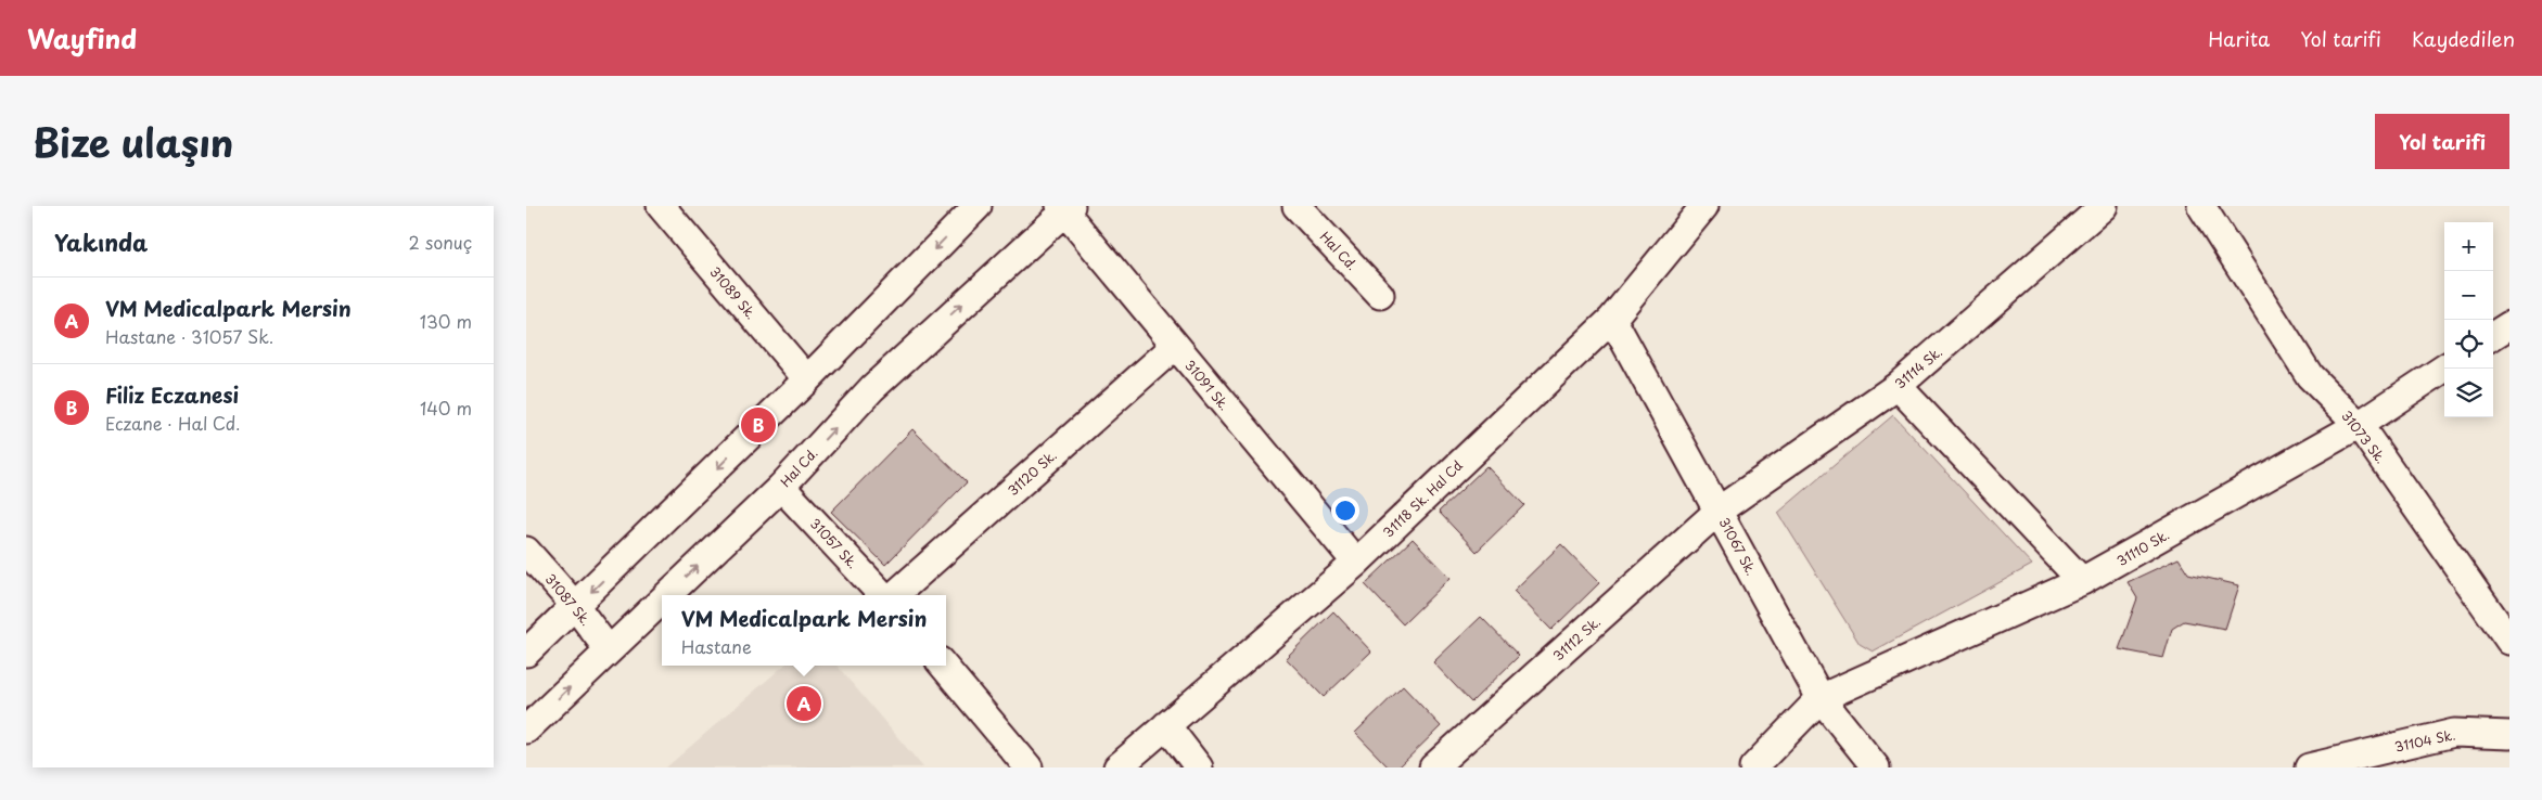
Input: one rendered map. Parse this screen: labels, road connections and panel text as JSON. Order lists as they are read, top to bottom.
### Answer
{
  "streets": {
    "street": [
      "Hal Cd.",
      "31089 Sk.",
      "31114 Sk.",
      "31091 Sk.",
      "31073 Sk.",
      "31120 Sk.",
      "31118 Sk. Hal Cd",
      "31057 Sk.",
      "31067 Sk.",
      "31110 Sk.",
      "31087 Sk.",
      "31112 Sk.",
      "31104 Sk."
    ]
  },
  "crossings": [
    ["Hal Cd.", "31091 Sk."],
    ["Hal Cd.", "31057 Sk."],
    ["Hal Cd.", "31087 Sk."],
    ["31114 Sk.", "31067 Sk."],
    ["31114 Sk.", "31112 Sk."],
    ["31091 Sk.", "31120 Sk."],
    ["31091 Sk.", "31118 Sk. Hal Cd"],
    ["31073 Sk.", "31110 Sk."],
    ["31118 Sk. Hal Cd", "31067 Sk."],
    ["31067 Sk.", "31110 Sk."],
    ["31067 Sk.", "31112 Sk."]
  ],
  "page": {
    "header": "Wayfind",
    "nav": ["Harita", "Yol tarifi", "Kaydedilen"],
    "title": "Bize ulaşın",
    "buttons": "Yol tarifi",
    "heading": ["Yakında", "2 sonuç"],
    "map_buttons": ["+", "−"],
    "list": [
      {
        "mark": "A",
        "name": "VM Medicalpark Mersin",
        "note": "Hastane · 31057 Sk.",
        "value": "130 m"
      },
      {
        "mark": "B",
        "name": "Filiz Eczanesi",
        "note": "Eczane · Hal Cd.",
        "value": "140 m"
      }
    ],
    "pins": ["B", "A"],
    "popup": ["VM Medicalpark Mersin", "Hastane"]
  }
}
